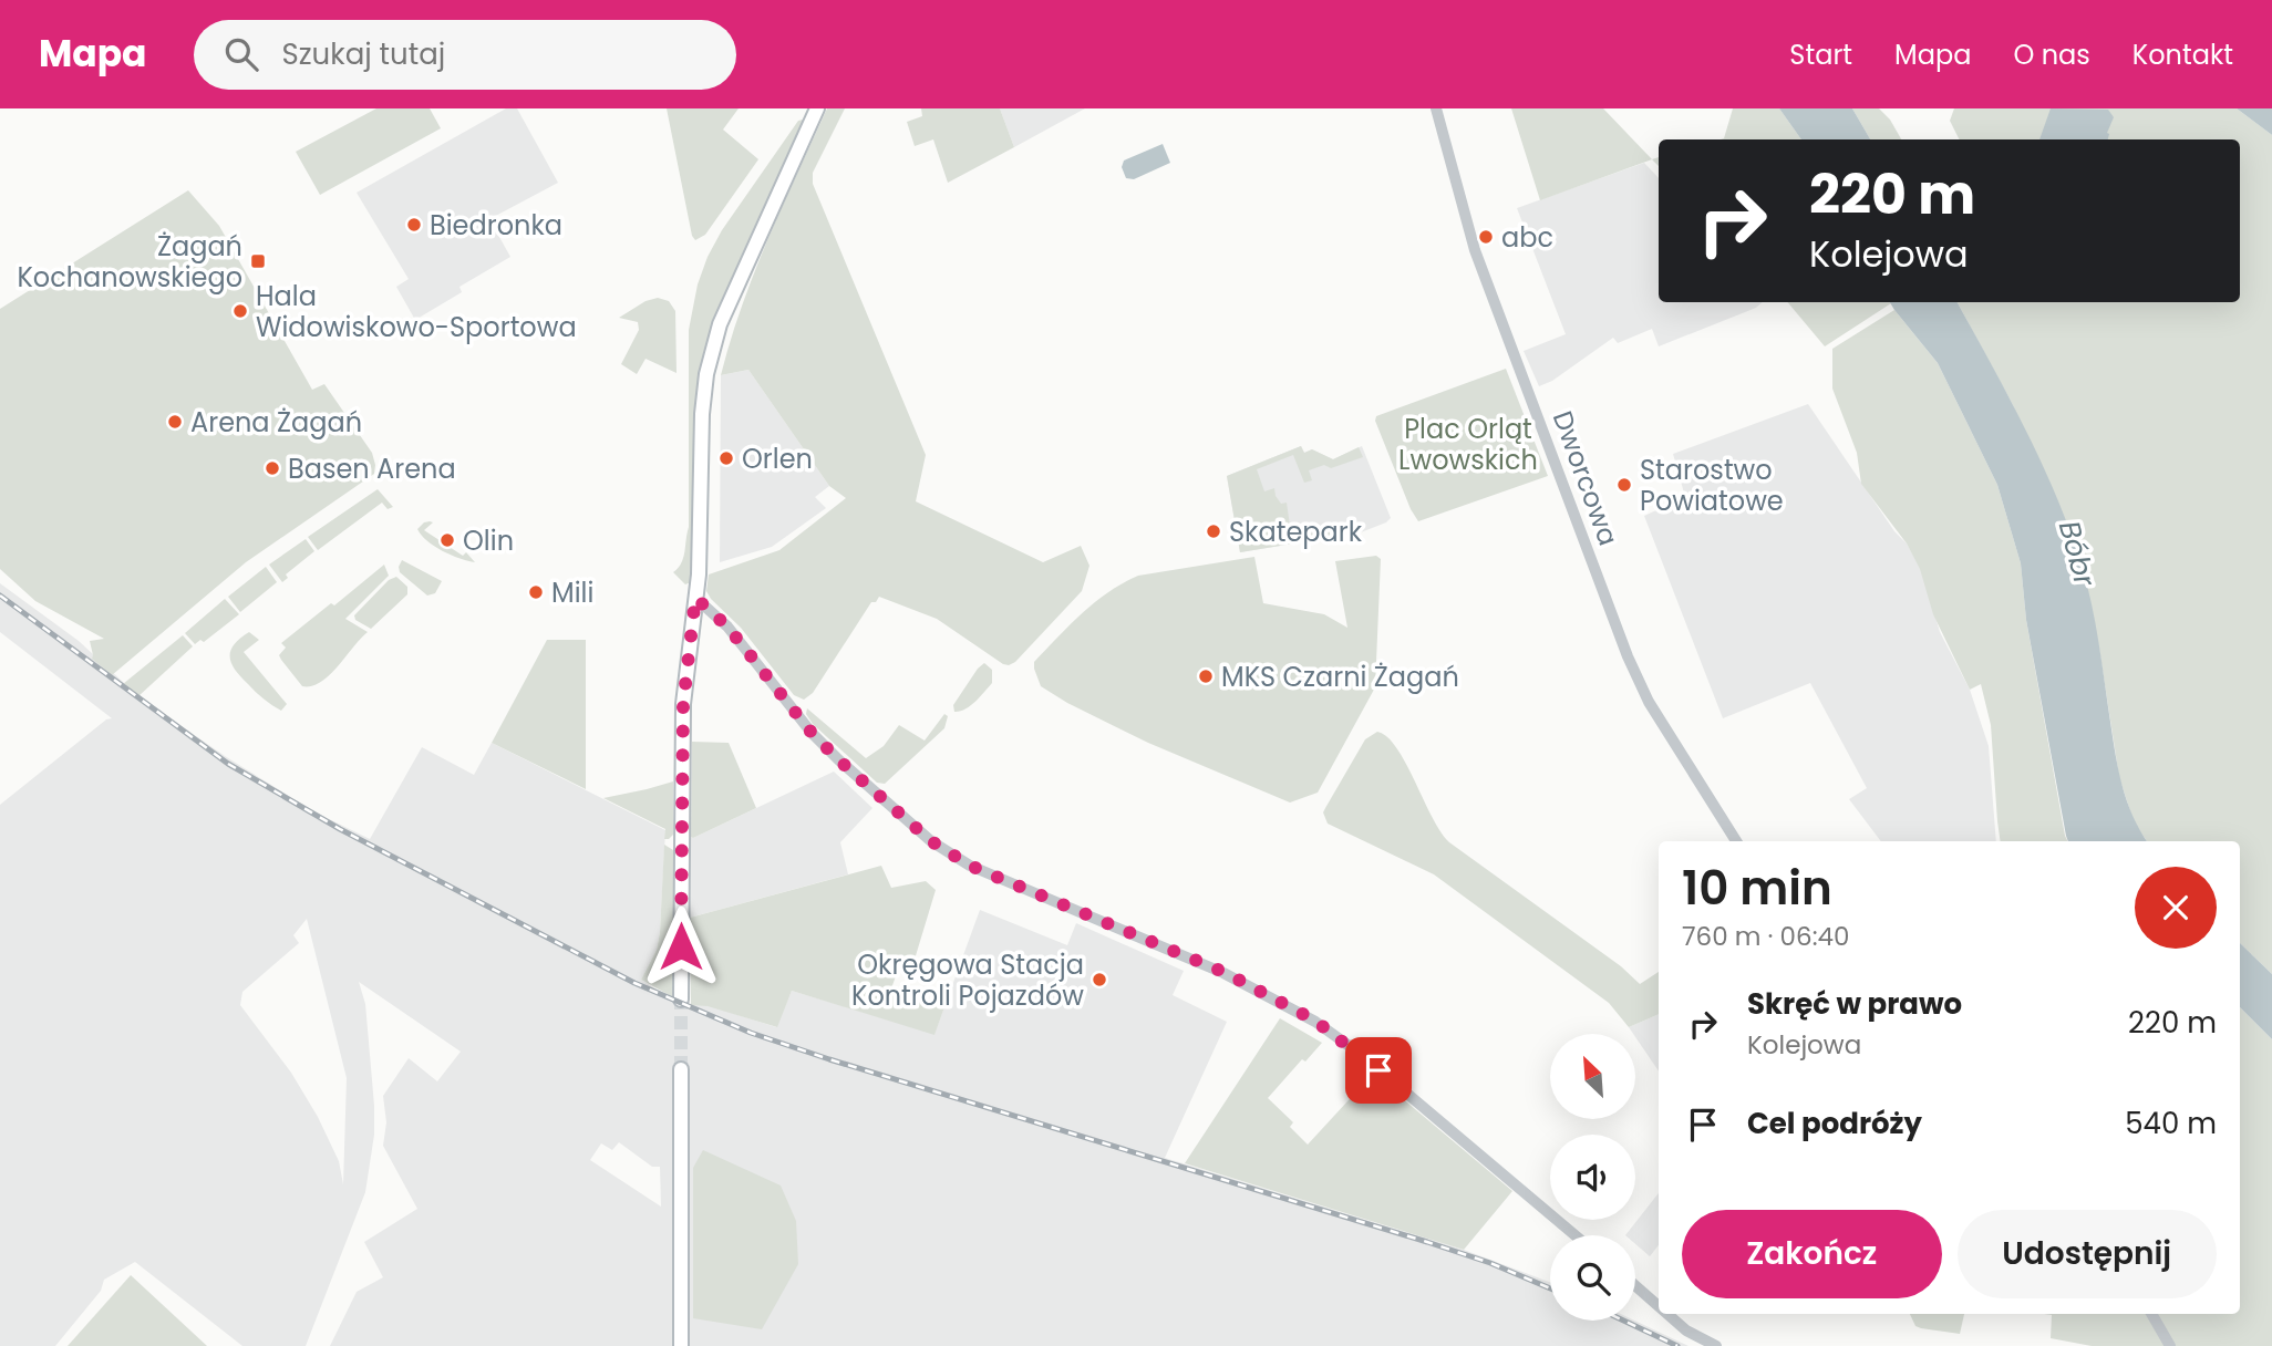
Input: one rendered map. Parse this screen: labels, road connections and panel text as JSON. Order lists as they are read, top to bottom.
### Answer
{
  "streets": {
    "street": ["Dworcowa"]
  },
  "water": ["Bóbr"],
  "parks": ["Plac Orląt Lwowskich"],
  "places": {
    "other": [
      "Biedronka",
      "abc",
      "Hala Widowiskowo-Sportowa",
      "Arena Żagań",
      "Orlen",
      "Basen Arena",
      "Starostwo Powiatowe",
      "Skatepark",
      "Olin",
      "Mili",
      "MKS Czarni Żagań",
      "Okręgowa Stacja Kontroli Pojazdów"
    ],
    "transit": ["Żagań Kochanowskiego"]
  },
  "north": "top left",
  "page": {
    "header": "Mapa",
    "search": "Szukaj tutaj",
    "nav": [
      "Start",
      "Mapa",
      "O nas",
      "Kontakt"
    ],
    "turn": ["220 m", "Kolejowa"],
    "heading": ["10 min", "760 m · 06:40"],
    "list": [
      {
        "name": "Skręć w prawo",
        "note": "Kolejowa",
        "value": "220 m"
      },
      {
        "name": "Cel podróży",
        "value": "540 m"
      }
    ],
    "buttons": ["Zakończ", "Udostępnij"]
  }
}
